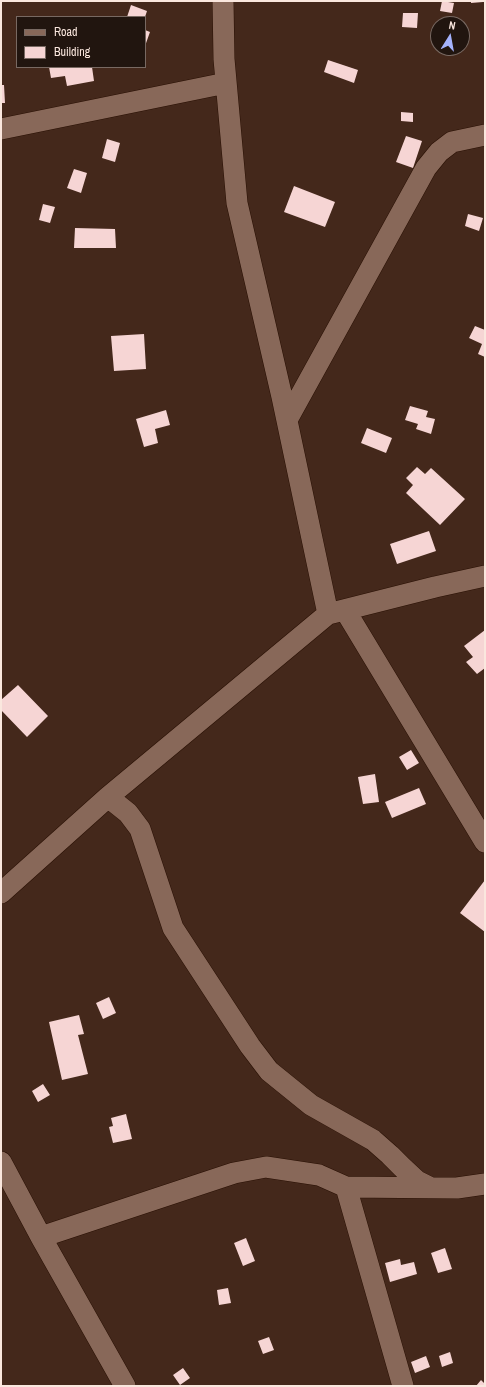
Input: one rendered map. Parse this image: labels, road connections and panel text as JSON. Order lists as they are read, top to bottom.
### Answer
{
  "legend": ["Road", "Building"],
  "north": "top"
}
